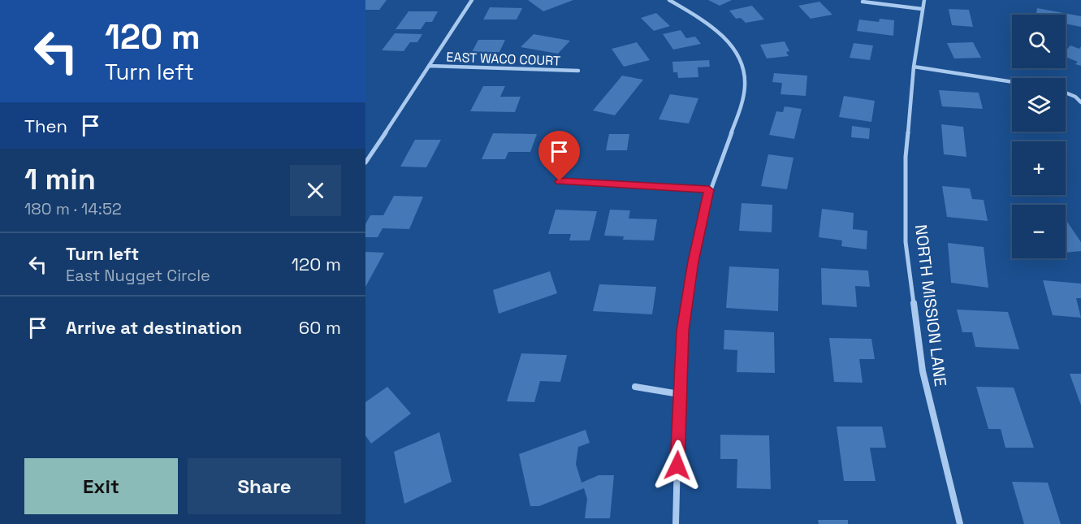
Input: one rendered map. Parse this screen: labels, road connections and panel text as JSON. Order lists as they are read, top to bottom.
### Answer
{
  "streets": {
    "street": ["EAST WACO COURT", "NORTH MISSION LANE"]
  },
  "page": {
    "turn": ["120 m", "Turn left"],
    "map_buttons": ["+", "−"],
    "then": "Then",
    "heading": ["1 min", "180 m · 14:52"],
    "list": [
      {
        "name": "Turn left",
        "note": "East Nugget Circle",
        "value": "120 m"
      },
      {
        "name": "Arrive at destination",
        "value": "60 m"
      }
    ],
    "buttons": ["Exit", "Share"]
  }
}
